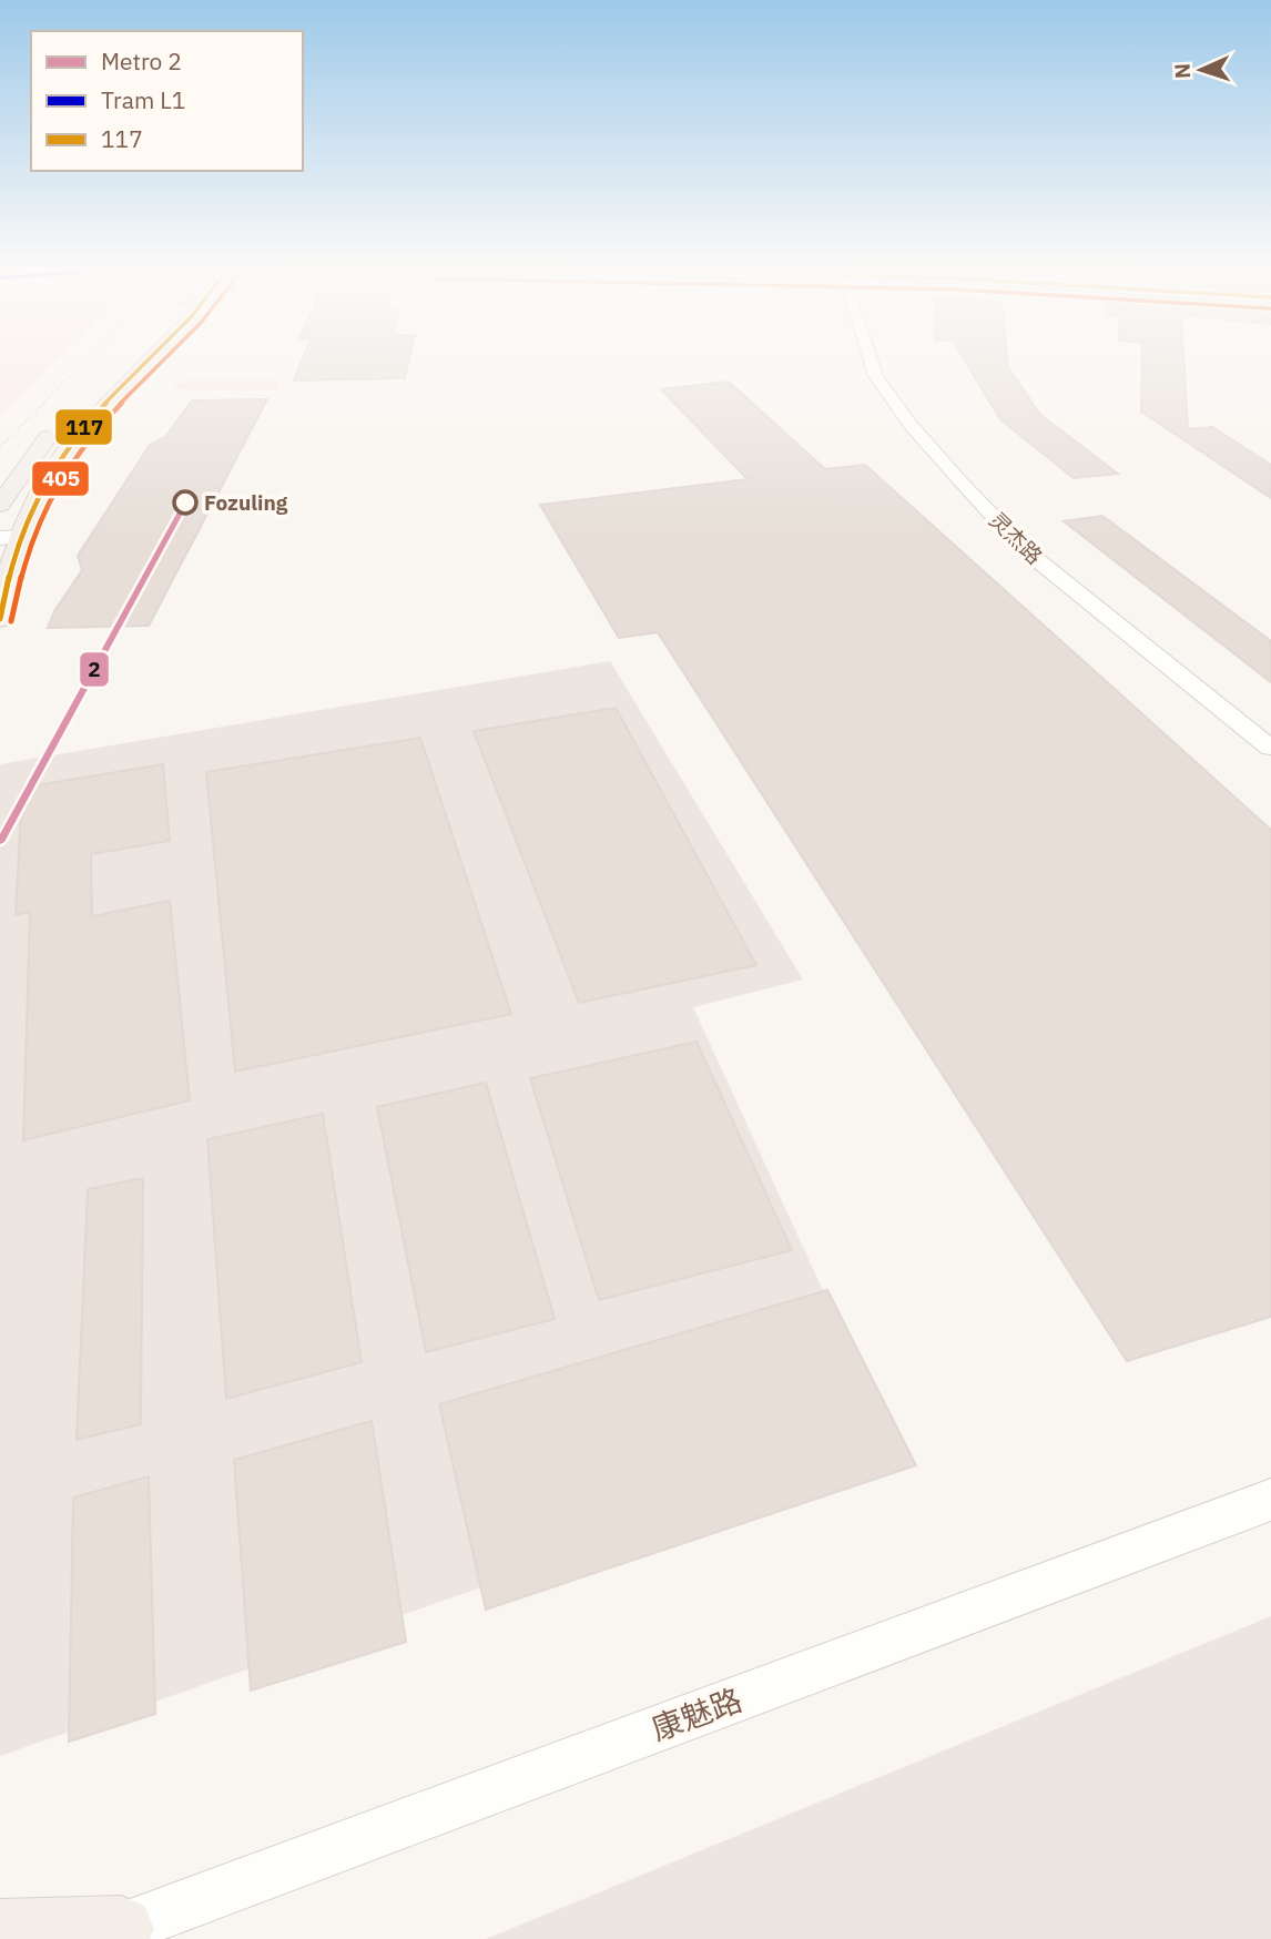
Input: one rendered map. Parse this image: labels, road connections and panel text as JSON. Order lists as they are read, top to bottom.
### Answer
{
  "streets": {
    "street": ["灵杰路", "康魅路"]
  },
  "places": ["Fozuling"],
  "lines": ["transit line 117", "transit line 405", "metro line 2"],
  "legend": ["Metro 2", "Tram L1", "117"],
  "north": "left"
}
